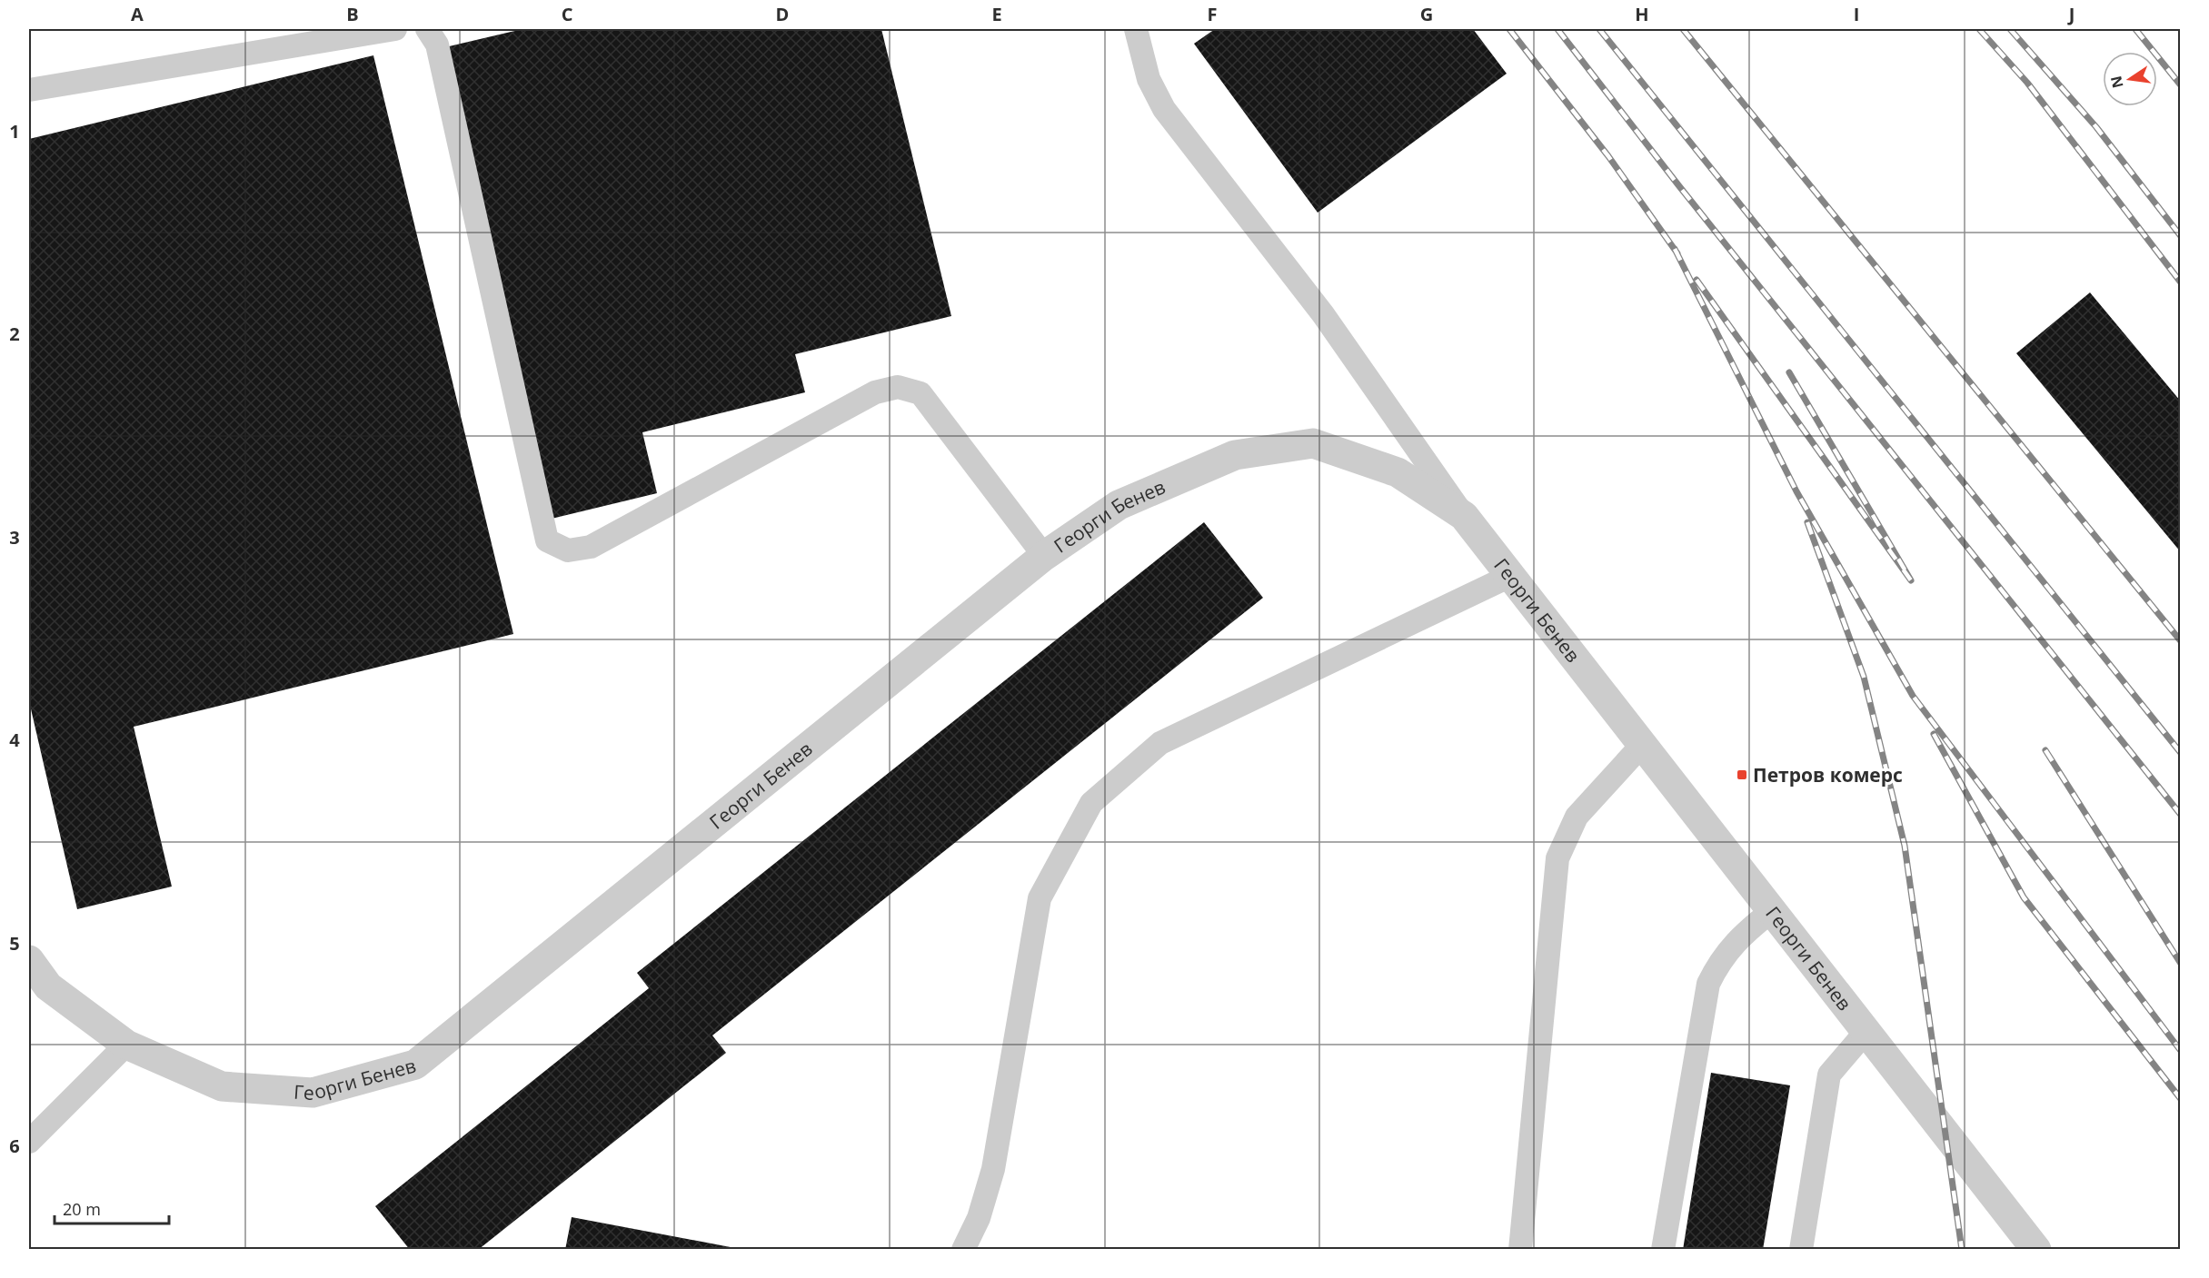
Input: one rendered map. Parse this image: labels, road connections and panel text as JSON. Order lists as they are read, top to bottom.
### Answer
{
  "streets": {
    "street": ["Георги Бенев"]
  },
  "places": {
    "transit": ["Петров комерс"]
  },
  "scale_bar": "20 m",
  "north": "left",
  "grid": {
    "columns": [
      "A",
      "B",
      "C",
      "D",
      "E",
      "F",
      "G",
      "H",
      "I",
      "J"
    ],
    "rows": [
      "1",
      "2",
      "3",
      "4",
      "5",
      "6"
    ]
  }
}
